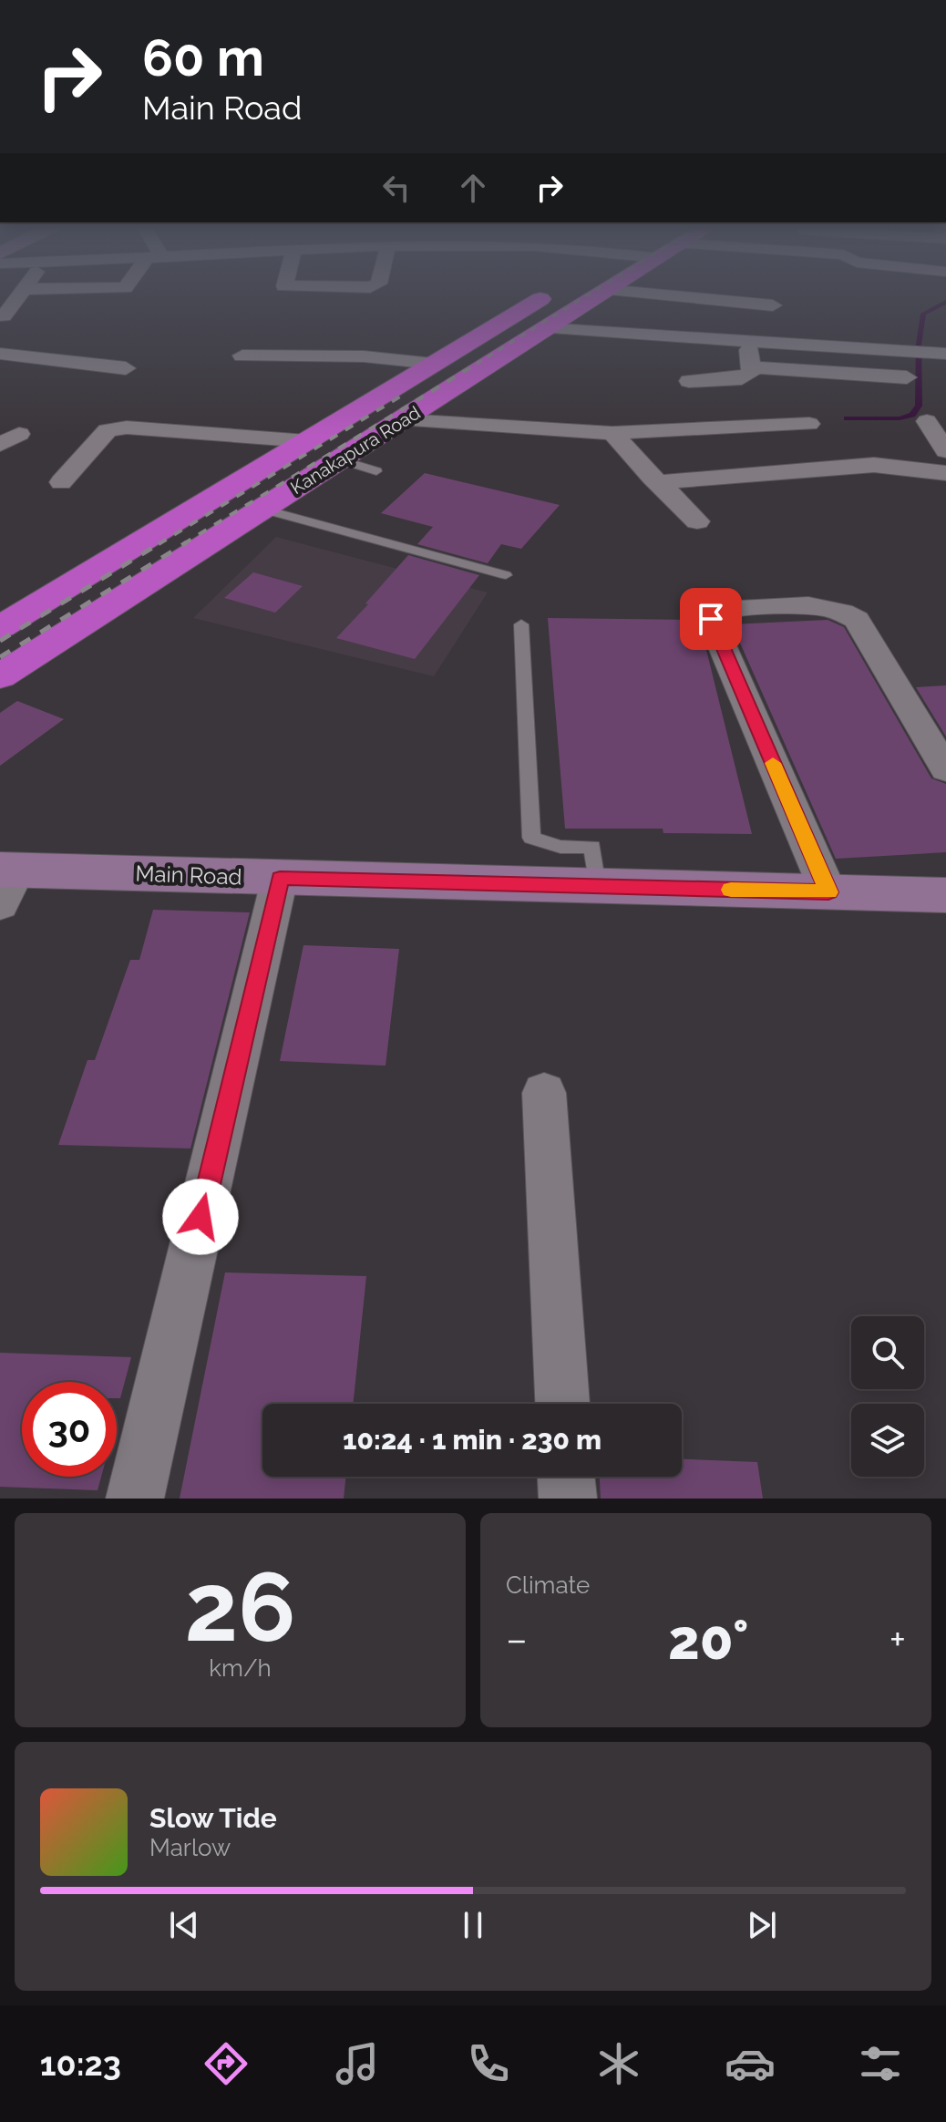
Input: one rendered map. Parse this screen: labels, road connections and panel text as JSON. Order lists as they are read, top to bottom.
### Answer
{
  "streets": {
    "highway": ["Kanakapura Road"],
    "street": ["Main Road"]
  },
  "page": {
    "turn": ["60 m", "Main Road"],
    "limit": "30",
    "trip": "10:24 · 1 min · 230 m",
    "tile": [
      ["26", "km/h"],
      "Climate"
    ],
    "heat": ["−", "20°", "+"],
    "song": ["Slow Tide", "Marlow"],
    "tabs": "10:23"
  }
}
